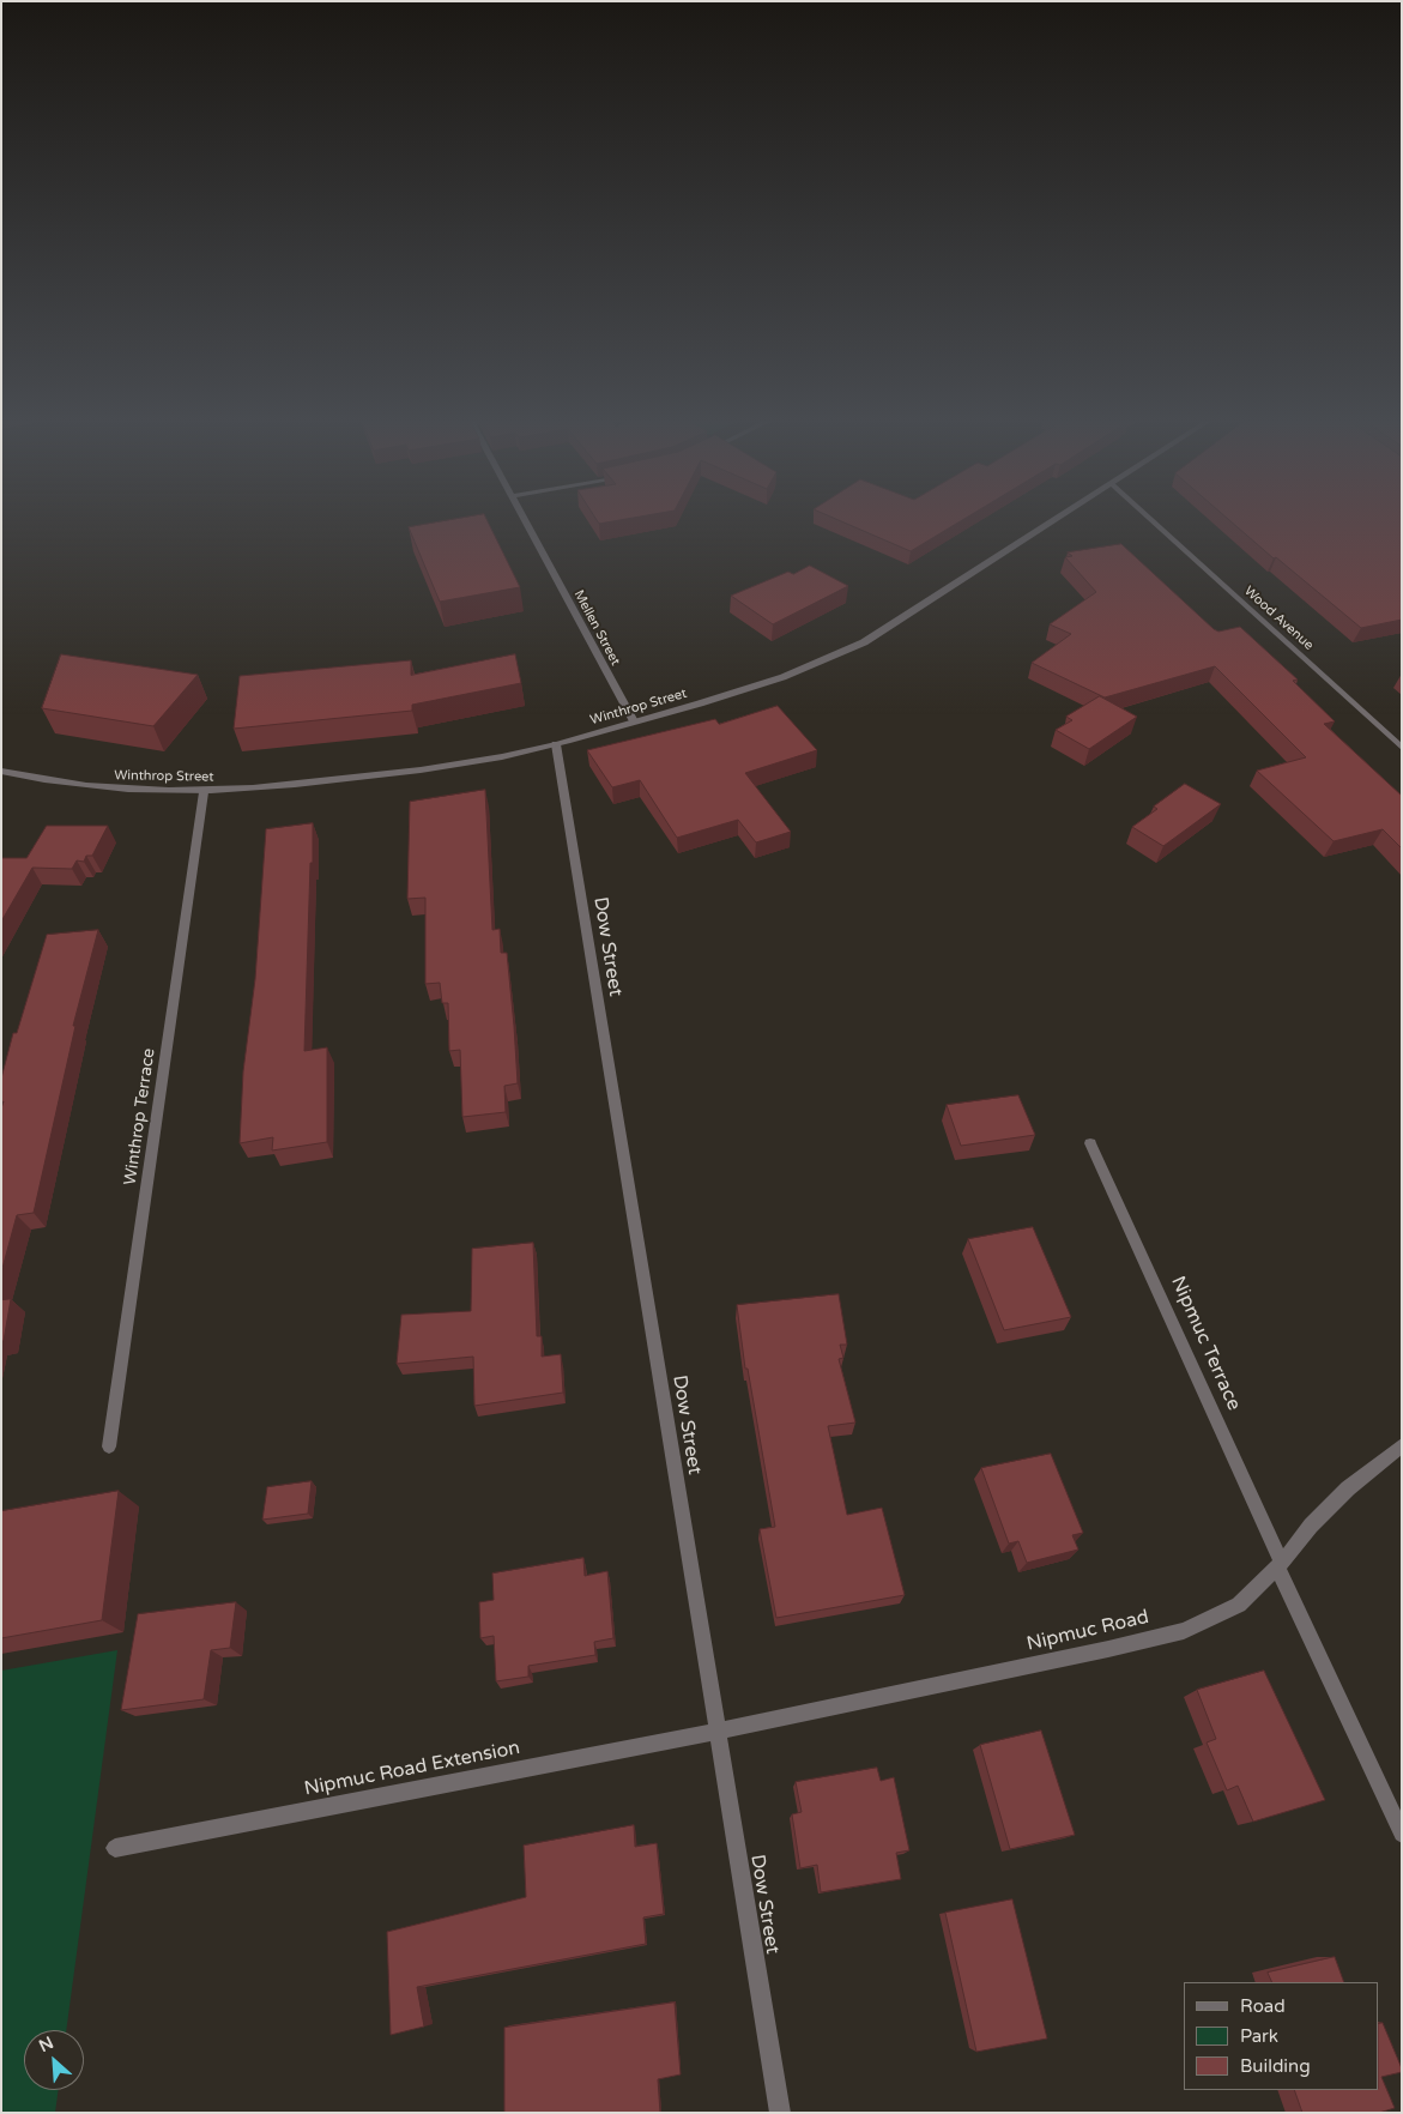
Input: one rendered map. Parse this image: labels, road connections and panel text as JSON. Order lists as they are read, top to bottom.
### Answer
{
  "streets": {
    "street": [
      "Wood Avenue",
      "Mellen Street",
      "Winthrop Street",
      "Dow Street",
      "Winthrop Terrace",
      "Nipmuc Terrace",
      "Nipmuc Road",
      "Nipmuc Road Extension"
    ]
  },
  "crossings": [
    ["Mellen Street", "Winthrop Street"],
    ["Winthrop Street", "Dow Street"],
    ["Winthrop Street", "Winthrop Terrace"],
    ["Dow Street", "Nipmuc Road"],
    ["Dow Street", "Nipmuc Road Extension"],
    ["Nipmuc Terrace", "Nipmuc Road"],
    ["Nipmuc Road", "Nipmuc Road Extension"]
  ],
  "legend": ["Road", "Park", "Building"],
  "north": "top left"
}
